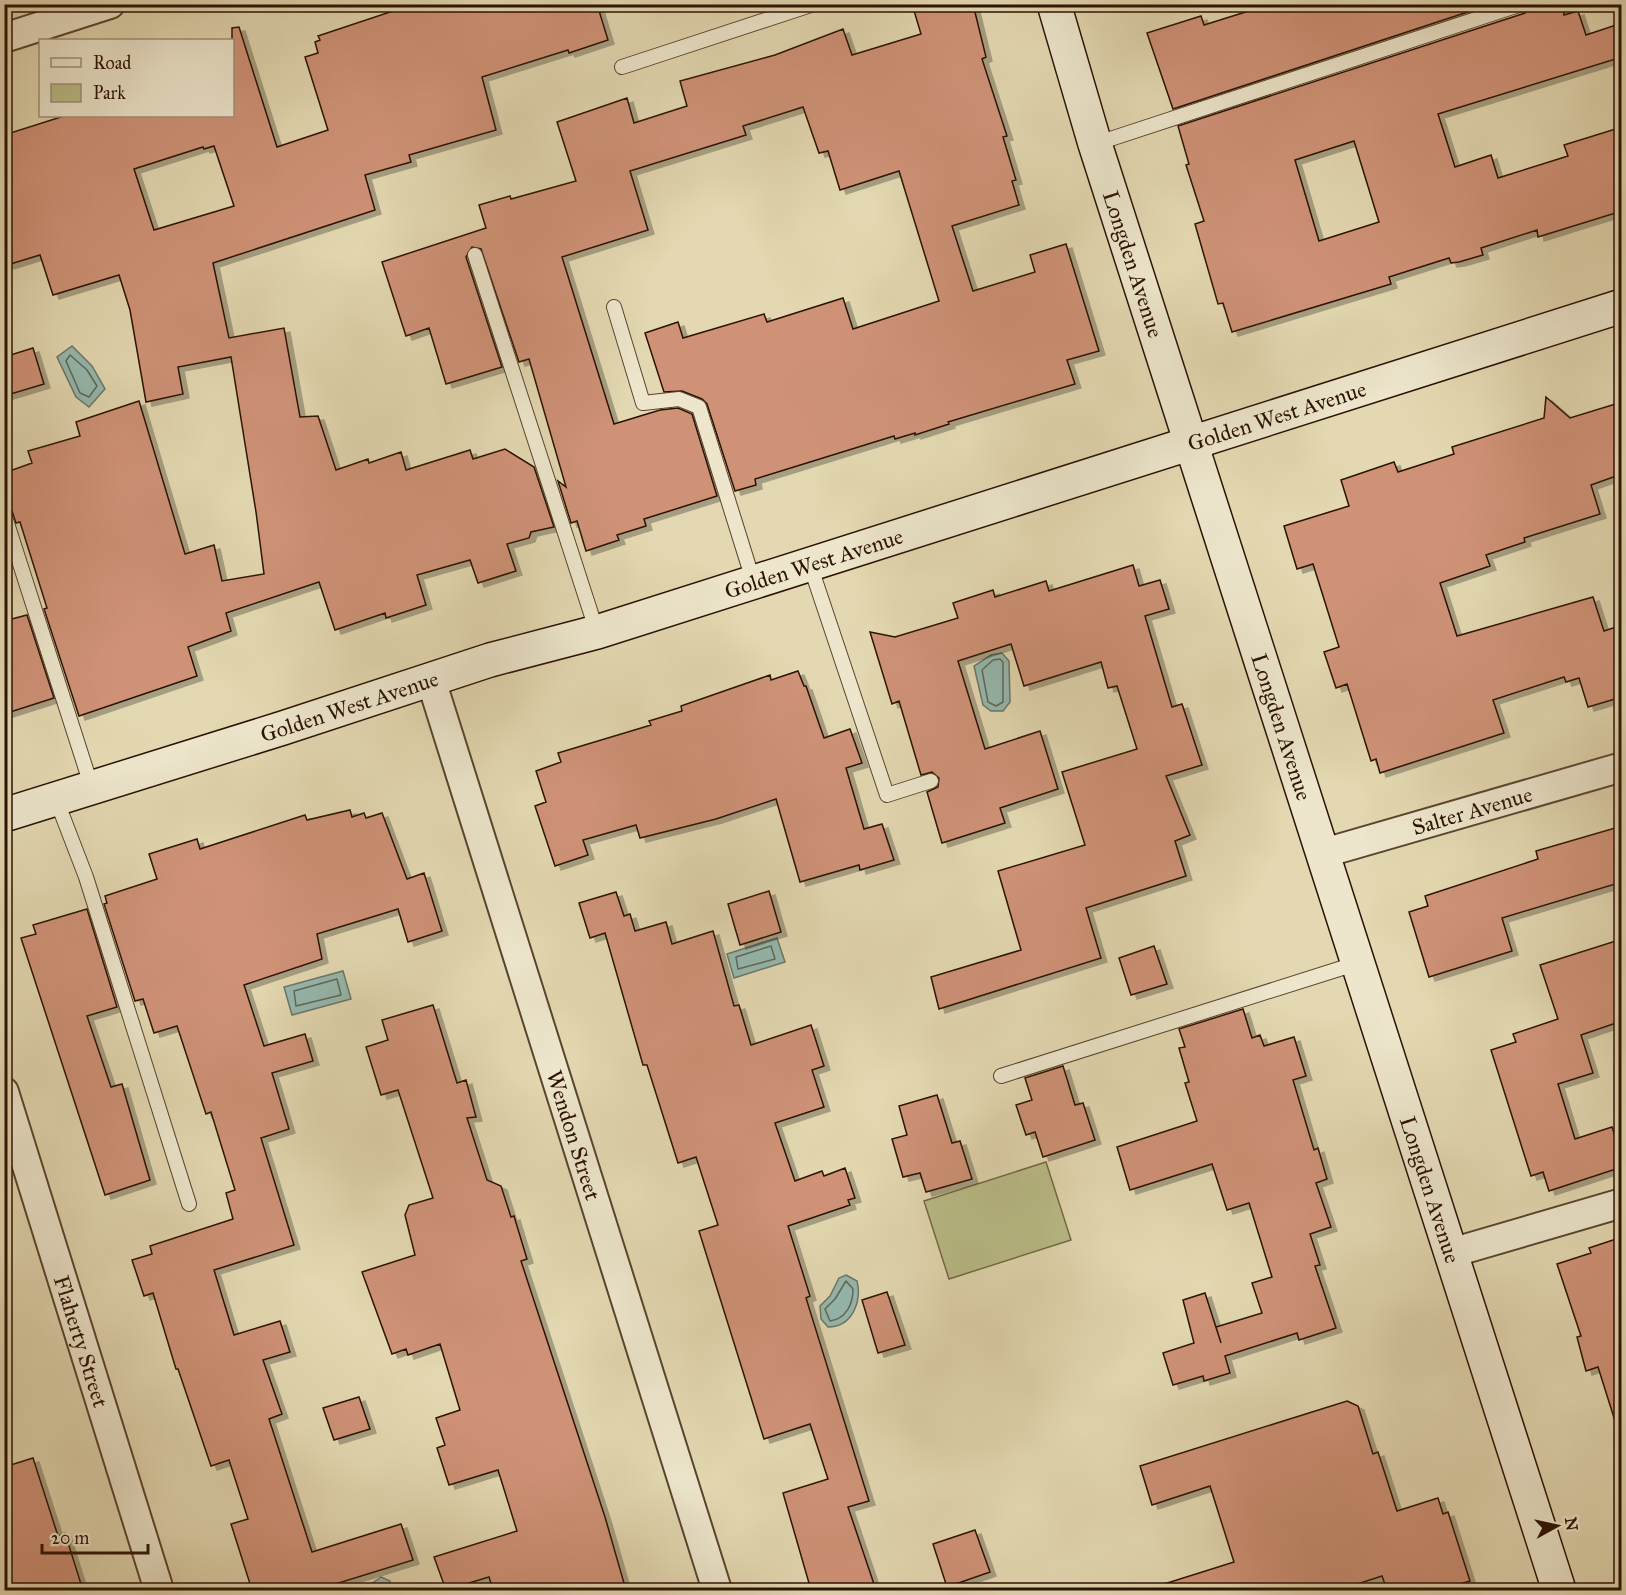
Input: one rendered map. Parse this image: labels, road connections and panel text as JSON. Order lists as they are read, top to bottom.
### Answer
{
  "streets": {
    "street": [
      "Longden Avenue",
      "Golden West Avenue",
      "Salter Avenue",
      "Wendon Street",
      "Flaherty Street"
    ]
  },
  "crossings": [
    ["Longden Avenue", "Golden West Avenue"],
    ["Longden Avenue", "Salter Avenue"],
    ["Golden West Avenue", "Wendon Street"]
  ],
  "legend": ["Road", "Park"],
  "scale_bar": "20 m",
  "north": "right"
}
